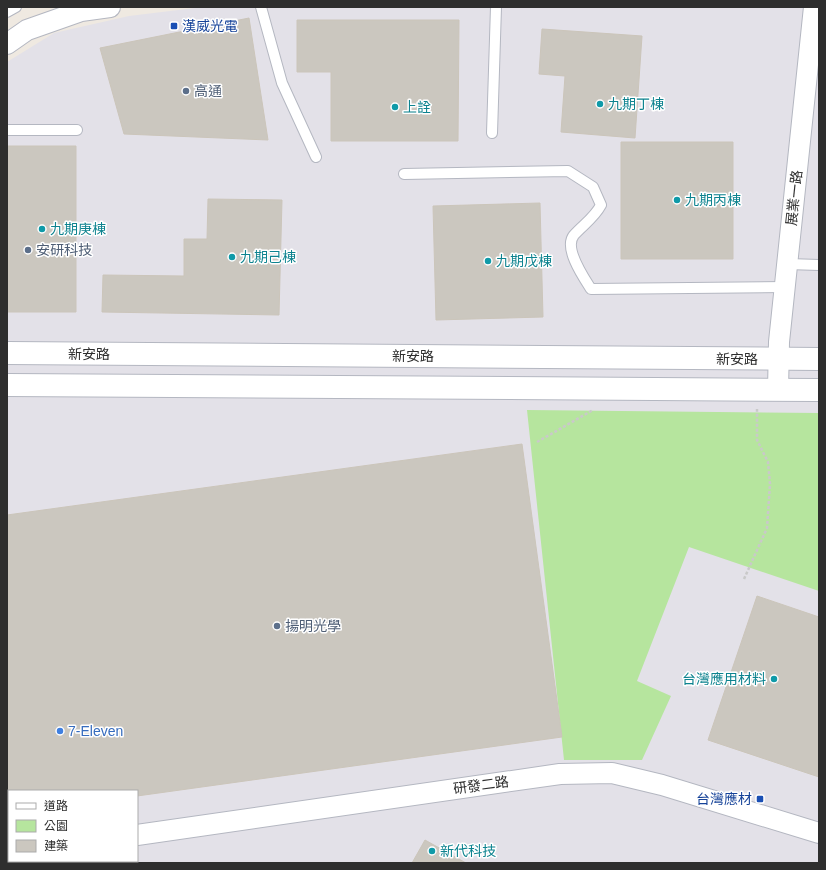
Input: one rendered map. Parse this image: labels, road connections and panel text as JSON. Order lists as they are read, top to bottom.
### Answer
{
  "streets": {
    "street": ["展業一路", "新安路", "研發二路"]
  },
  "crossings": [
    ["展業一路", "新安路"]
  ],
  "places": {
    "transit": ["漢威光電", "台灣應材"],
    "other": [
      "高通",
      "九期丁棟",
      "上詮",
      "九期丙棟",
      "九期庚棟",
      "安研科技",
      "九期己棟",
      "九期戊棟",
      "揚明光學",
      "台灣應用材料",
      "7-Eleven",
      "新代科技"
    ]
  },
  "legend": ["道路", "公園", "建築"]
}
